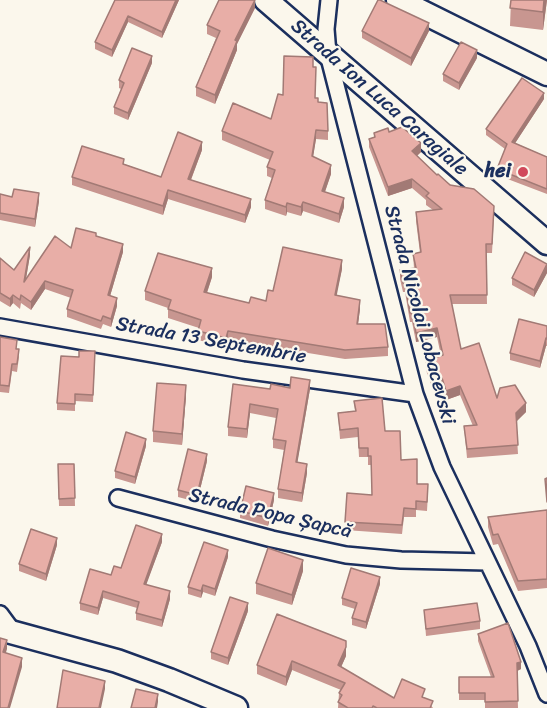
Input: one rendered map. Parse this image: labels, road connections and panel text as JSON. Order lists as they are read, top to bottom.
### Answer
{
  "streets": {
    "main road": ["Strada Ion Luca Caragiale"],
    "street": ["Strada Nicolai Lobacevski", "Strada 13 Septembrie", "Strada Popa Șapcă"]
  },
  "crossings": [
    ["Strada Ion Luca Caragiale", "Strada Nicolai Lobacevski"],
    ["Strada Nicolai Lobacevski", "Strada 13 Septembrie"],
    ["Strada Nicolai Lobacevski", "Strada Popa Șapcă"]
  ],
  "places": ["hei"]
}
